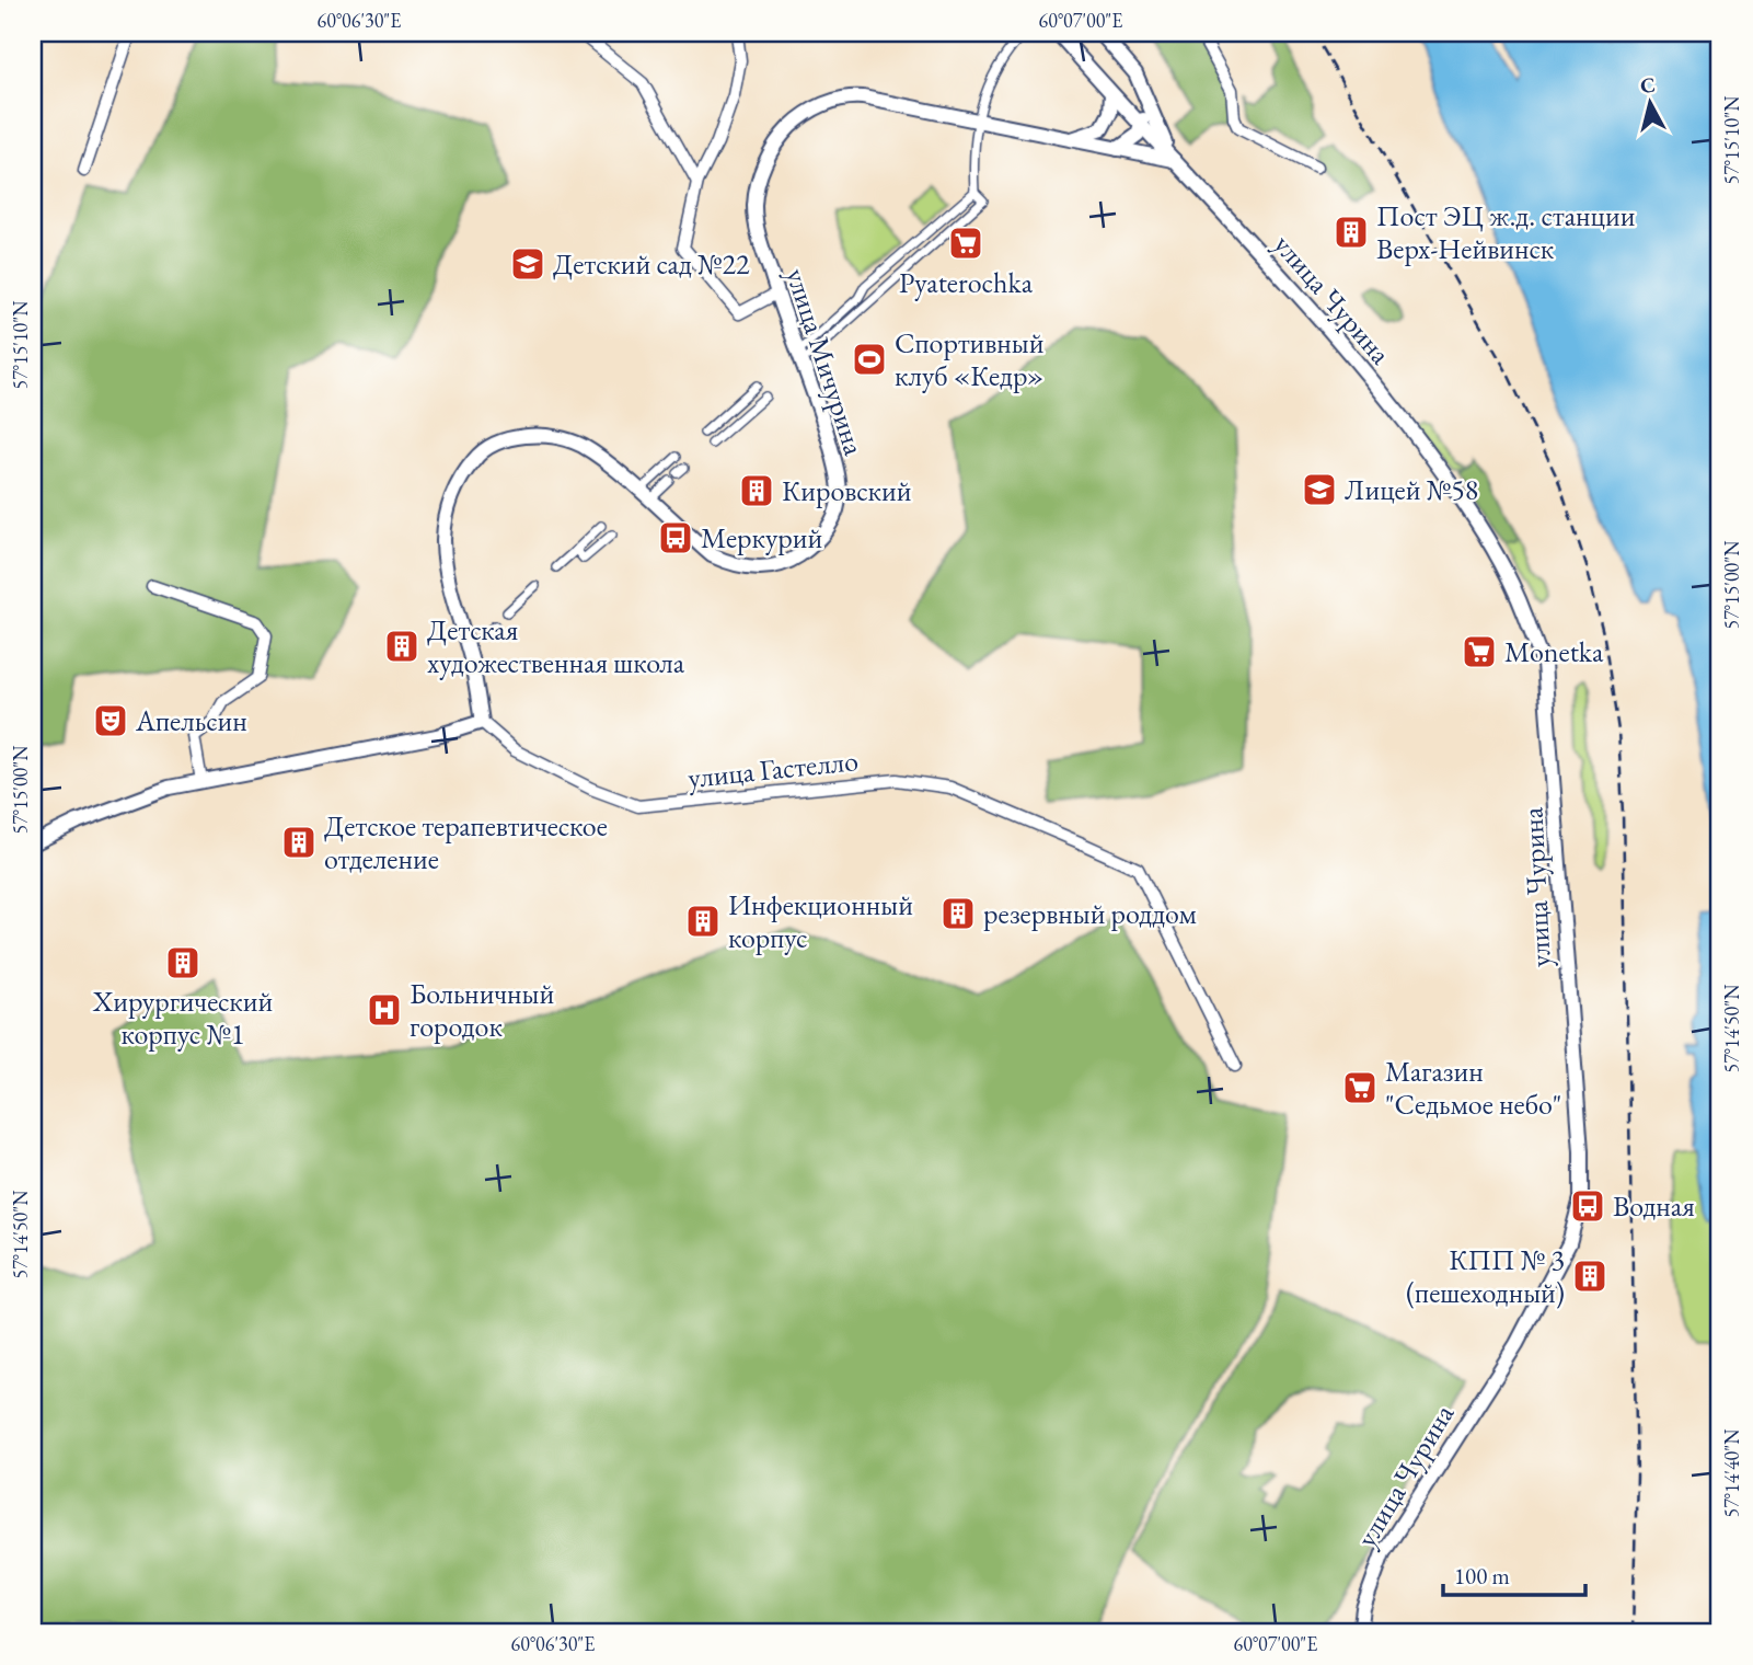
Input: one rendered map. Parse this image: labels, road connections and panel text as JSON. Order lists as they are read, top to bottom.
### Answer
{
  "streets": {
    "street": ["улица Чурина", "улица Мичурина", "улица Гастелло"]
  },
  "crossings": [
    ["улица Чурина", "улица Мичурина"],
    ["улица Мичурина", "улица Гастелло"]
  ],
  "places": {
    "building": [
      "Пост ЭЦ ж.д. станции Верх-Нейвинск",
      "Кировский",
      "Детская художественная школа",
      "Детское терапевтическое отделение",
      "резервный роддом",
      "Инфекционный корпус",
      "Хирургический корпус №1",
      "КПП № 3 (пешеходный)"
    ],
    "supermarket": ["Pyaterochka", "Monetka", "Магазин \"Седьмое небо\""],
    "school or university": ["Детский сад №22", "Лицей №58"],
    "sports": ["Спортивный клуб «Кедр»"],
    "bus stop": ["Меркурий", "Водная"],
    "theatre": ["Апельсин"],
    "hospital": ["Больничный городок"]
  },
  "scale_bar": "100 m",
  "north": "top",
  "coordinates": [
    "60°06'30\"E",
    "60°07'00\"E",
    "57°15'10\"N",
    "57°15'00\"N",
    "57°14'50\"N",
    "57°14'40\"N"
  ]
}
